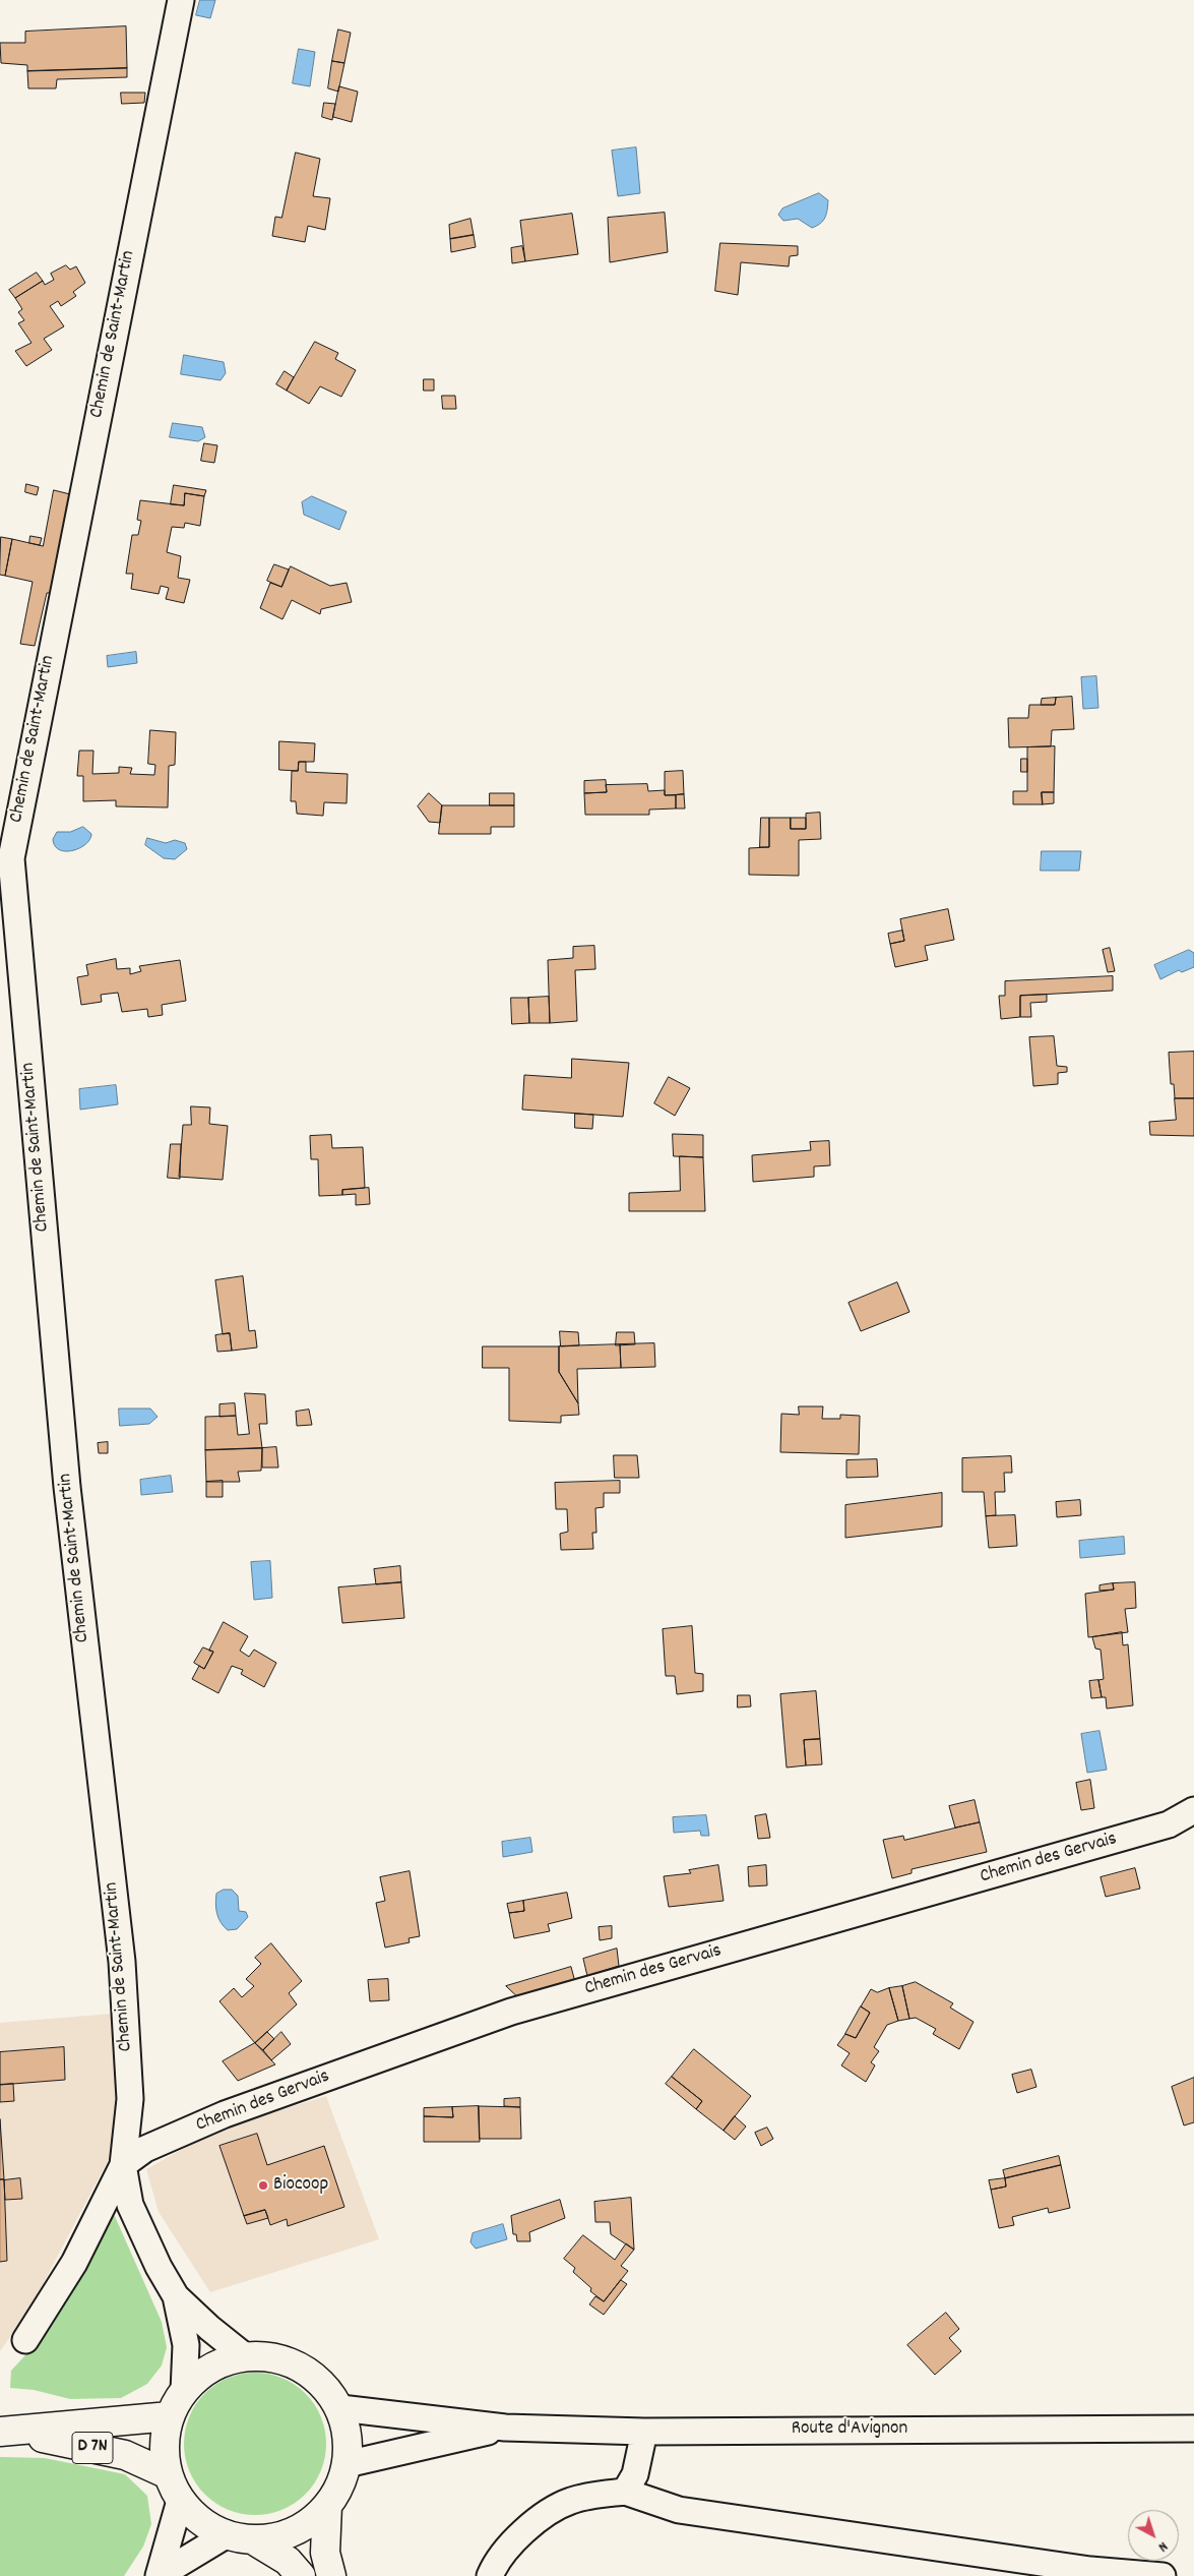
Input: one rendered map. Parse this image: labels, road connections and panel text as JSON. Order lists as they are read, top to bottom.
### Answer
{
  "streets": {
    "main road": ["D 7N"],
    "street": ["Chemin de Saint-Martin", "Chemin des Gervais", "Route d'Avignon"]
  },
  "crossings": [
    ["Chemin de Saint-Martin", "Chemin des Gervais"]
  ],
  "places": ["Biocoop"],
  "north": "bottom right"
}
